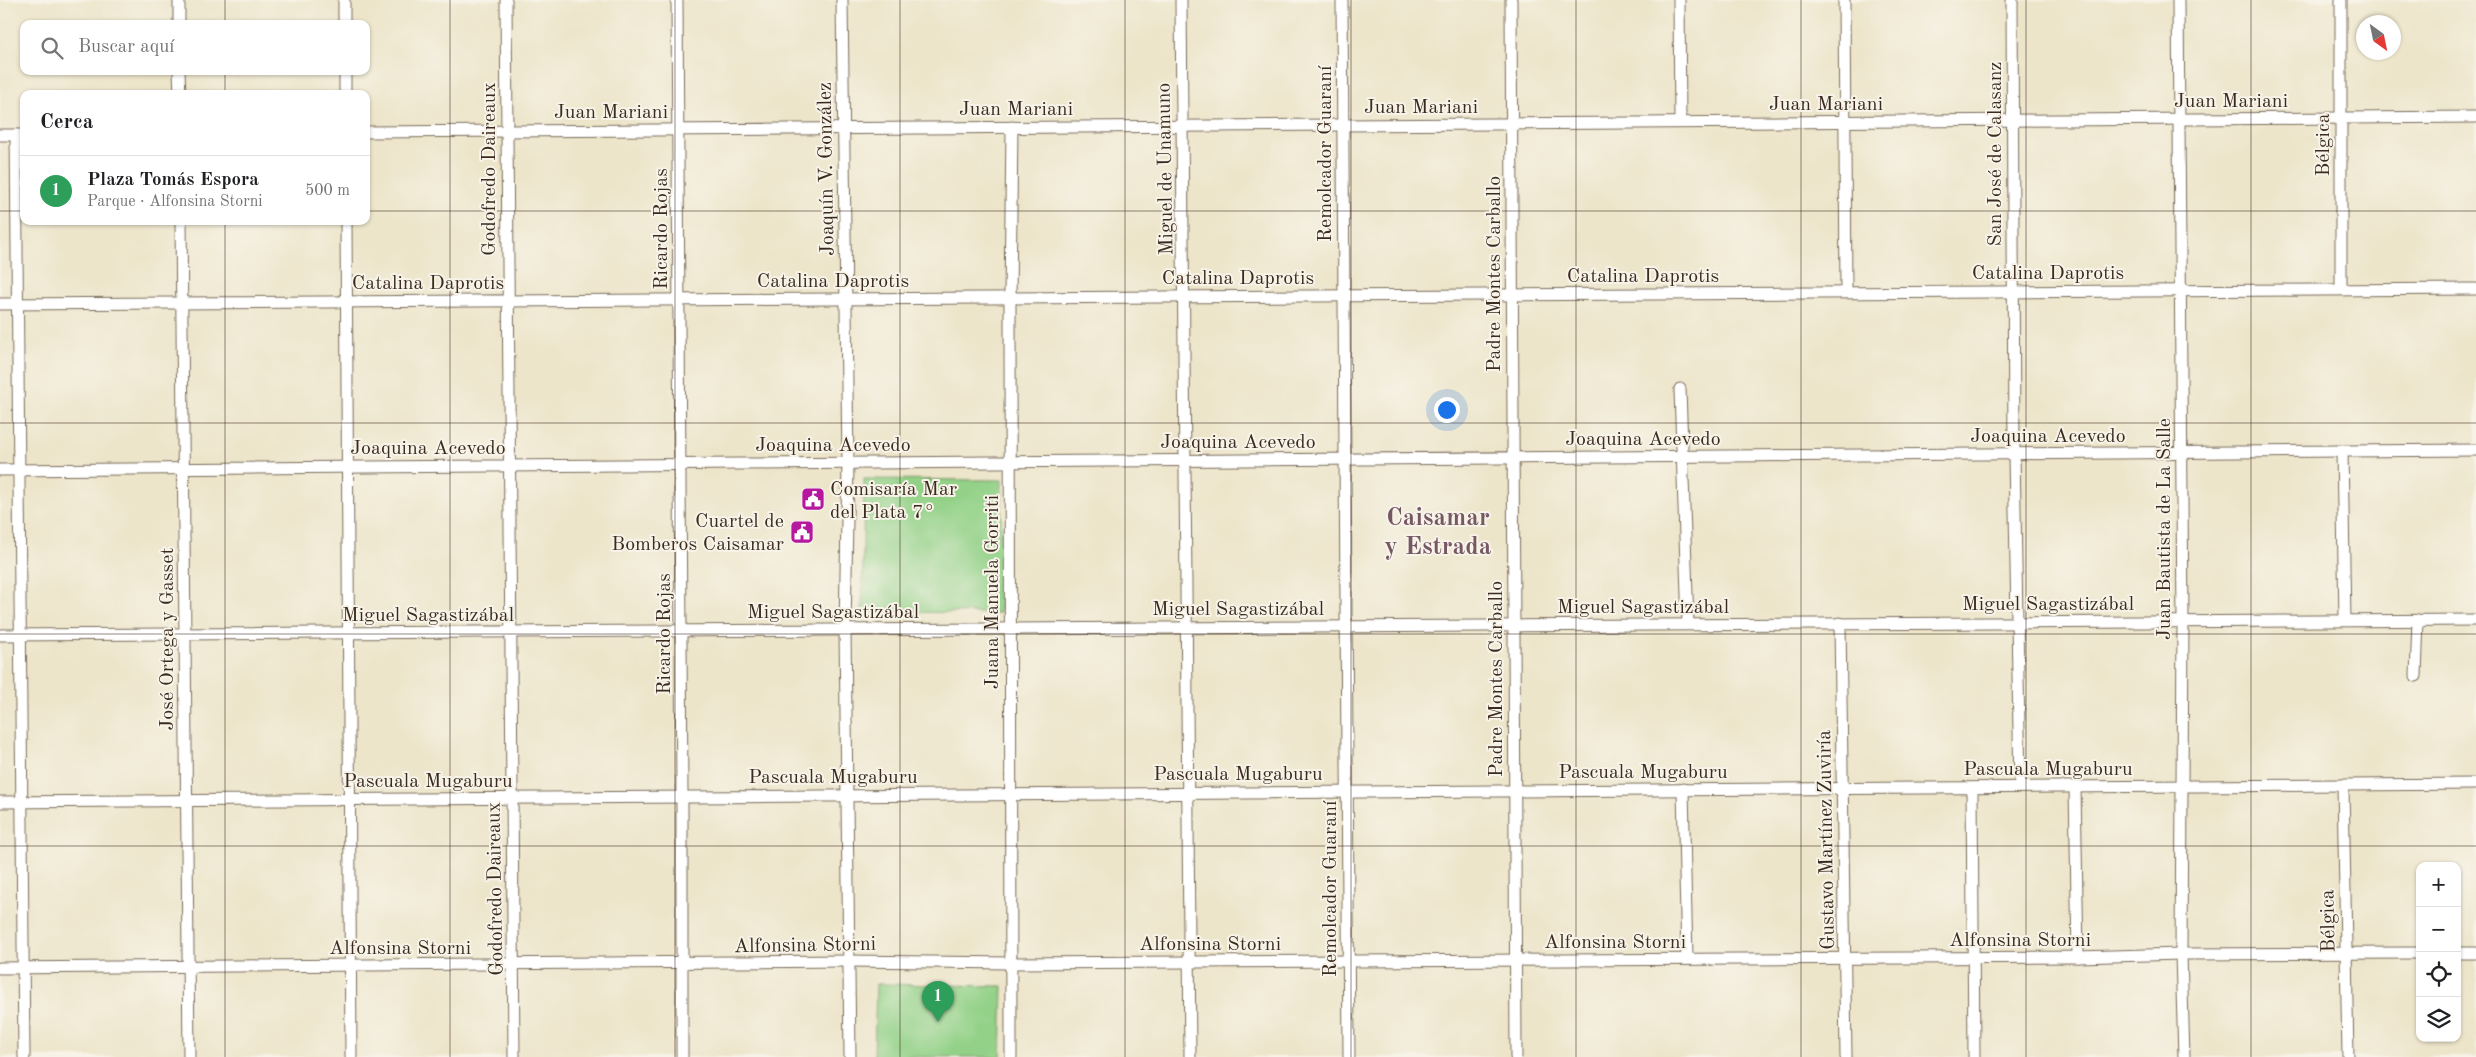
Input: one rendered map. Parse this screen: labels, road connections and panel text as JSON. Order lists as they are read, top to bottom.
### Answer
{
  "streets": {
    "street": [
      "Juan Mariani",
      "Bélgica",
      "Remolcador Guaraní",
      "San José de Calasanz",
      "Godofredo Daireaux",
      "Joaquín V. González",
      "Miguel de Unamuno",
      "Ricardo Rojas",
      "Catalina Daprotis",
      "Padre Montes Carballo",
      "Joaquina Acevedo",
      "Juan Bautista de La Salle",
      "Juana Manuela Gorriti",
      "Miguel Sagastizábal",
      "José Ortega y Gasset",
      "Pascuala Mugaburu",
      "Gustavo Martínez Zuviría",
      "Alfonsina Storni"
    ]
  },
  "crossings": [
    ["Juan Mariani", "Bélgica"],
    ["Juan Mariani", "Remolcador Guaraní"],
    ["Juan Mariani", "San José de Calasanz"],
    ["Juan Mariani", "Godofredo Daireaux"],
    ["Juan Mariani", "Joaquín V. González"],
    ["Juan Mariani", "Miguel de Unamuno"],
    ["Juan Mariani", "Ricardo Rojas"],
    ["Juan Mariani", "Padre Montes Carballo"],
    ["Juan Mariani", "Juan Bautista de La Salle"],
    ["Juan Mariani", "Juana Manuela Gorriti"],
    ["Bélgica", "Catalina Daprotis"],
    ["Bélgica", "Pascuala Mugaburu"],
    ["Bélgica", "Alfonsina Storni"],
    ["Remolcador Guaraní", "Catalina Daprotis"],
    ["Remolcador Guaraní", "Joaquina Acevedo"],
    ["Remolcador Guaraní", "Miguel Sagastizábal"],
    ["Remolcador Guaraní", "Pascuala Mugaburu"],
    ["Remolcador Guaraní", "Alfonsina Storni"],
    ["San José de Calasanz", "Catalina Daprotis"],
    ["San José de Calasanz", "Joaquina Acevedo"],
    ["San José de Calasanz", "Miguel Sagastizábal"],
    ["San José de Calasanz", "Pascuala Mugaburu"],
    ["Godofredo Daireaux", "Catalina Daprotis"],
    ["Godofredo Daireaux", "Joaquina Acevedo"],
    ["Godofredo Daireaux", "Miguel Sagastizábal"],
    ["Godofredo Daireaux", "Pascuala Mugaburu"],
    ["Godofredo Daireaux", "Alfonsina Storni"],
    ["Joaquín V. González", "Catalina Daprotis"],
    ["Joaquín V. González", "Joaquina Acevedo"],
    ["Joaquín V. González", "Miguel Sagastizábal"],
    ["Joaquín V. González", "Pascuala Mugaburu"],
    ["Joaquín V. González", "Alfonsina Storni"],
    ["Miguel de Unamuno", "Catalina Daprotis"],
    ["Miguel de Unamuno", "Joaquina Acevedo"],
    ["Miguel de Unamuno", "Miguel Sagastizábal"],
    ["Miguel de Unamuno", "Pascuala Mugaburu"],
    ["Miguel de Unamuno", "Alfonsina Storni"],
    ["Ricardo Rojas", "Catalina Daprotis"],
    ["Ricardo Rojas", "Joaquina Acevedo"],
    ["Ricardo Rojas", "Miguel Sagastizábal"],
    ["Ricardo Rojas", "Pascuala Mugaburu"],
    ["Ricardo Rojas", "Alfonsina Storni"],
    ["Catalina Daprotis", "Padre Montes Carballo"],
    ["Catalina Daprotis", "Juan Bautista de La Salle"],
    ["Catalina Daprotis", "Juana Manuela Gorriti"],
    ["Catalina Daprotis", "José Ortega y Gasset"],
    ["Padre Montes Carballo", "Joaquina Acevedo"],
    ["Padre Montes Carballo", "Miguel Sagastizábal"],
    ["Padre Montes Carballo", "Pascuala Mugaburu"],
    ["Padre Montes Carballo", "Alfonsina Storni"],
    ["Joaquina Acevedo", "Juan Bautista de La Salle"],
    ["Joaquina Acevedo", "Juana Manuela Gorriti"],
    ["Joaquina Acevedo", "José Ortega y Gasset"],
    ["Juan Bautista de La Salle", "Miguel Sagastizábal"],
    ["Juan Bautista de La Salle", "Pascuala Mugaburu"],
    ["Juan Bautista de La Salle", "Alfonsina Storni"],
    ["Juana Manuela Gorriti", "Miguel Sagastizábal"],
    ["Juana Manuela Gorriti", "Pascuala Mugaburu"],
    ["Juana Manuela Gorriti", "Alfonsina Storni"],
    ["Miguel Sagastizábal", "José Ortega y Gasset"],
    ["Miguel Sagastizábal", "Gustavo Martínez Zuviría"],
    ["José Ortega y Gasset", "Pascuala Mugaburu"],
    ["José Ortega y Gasset", "Alfonsina Storni"],
    ["Pascuala Mugaburu", "Gustavo Martínez Zuviría"],
    ["Gustavo Martínez Zuviría", "Alfonsina Storni"]
  ],
  "districts": ["Caisamar y Estrada"],
  "places": {
    "public building": ["Comisaría Mar del Plata 7°", "Cuartel de Bomberos Caisamar"]
  },
  "north": "bottom right",
  "page": {
    "search": "Buscar aquí",
    "heading": "Cerca",
    "list": [
      {
        "mark": "1",
        "name": "Plaza Tomás Espora",
        "note": "Parque · Alfonsina Storni",
        "value": "500 m"
      }
    ],
    "map_buttons": ["+", "−"],
    "pins": "1"
  }
}
